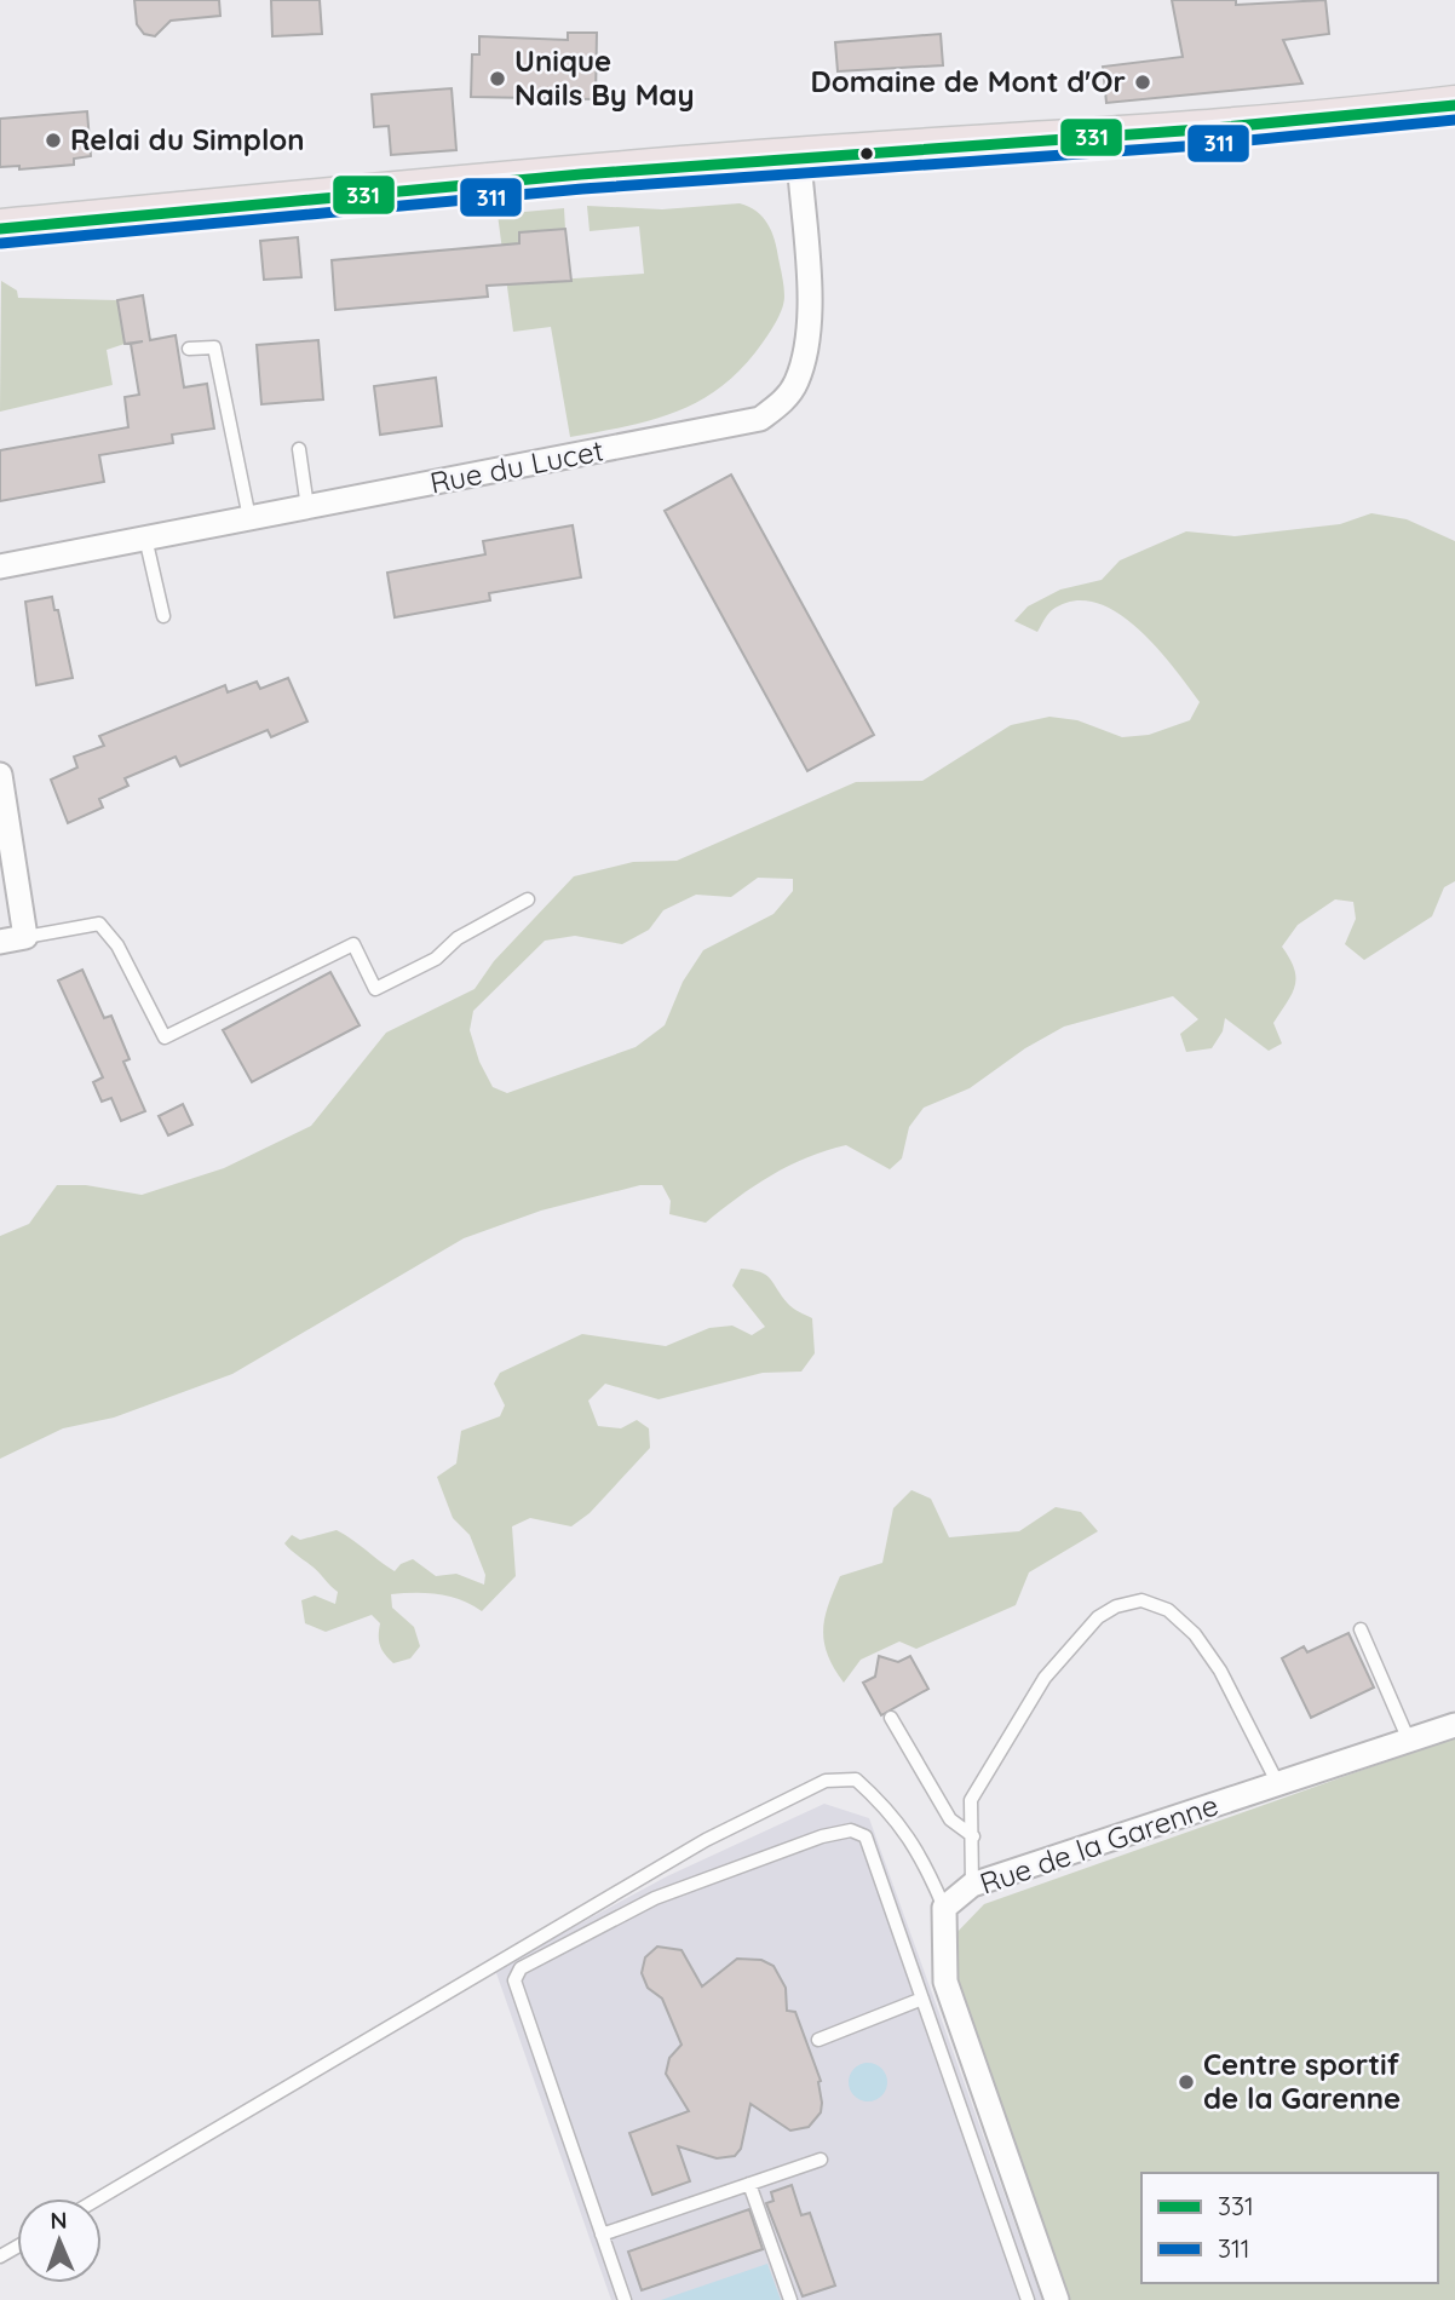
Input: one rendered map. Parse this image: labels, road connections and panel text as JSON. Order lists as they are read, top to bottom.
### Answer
{
  "streets": {
    "street": ["Rue du Lucet", "Rue de la Garenne"]
  },
  "places": [
    "Unique Nails By May",
    "Domaine de Mont d'Or",
    "Relai du Simplon",
    "Centre sportif de la Garenne"
  ],
  "lines": ["transit line 331", "transit line 311"],
  "legend": ["331", "311"],
  "north": "top"
}
